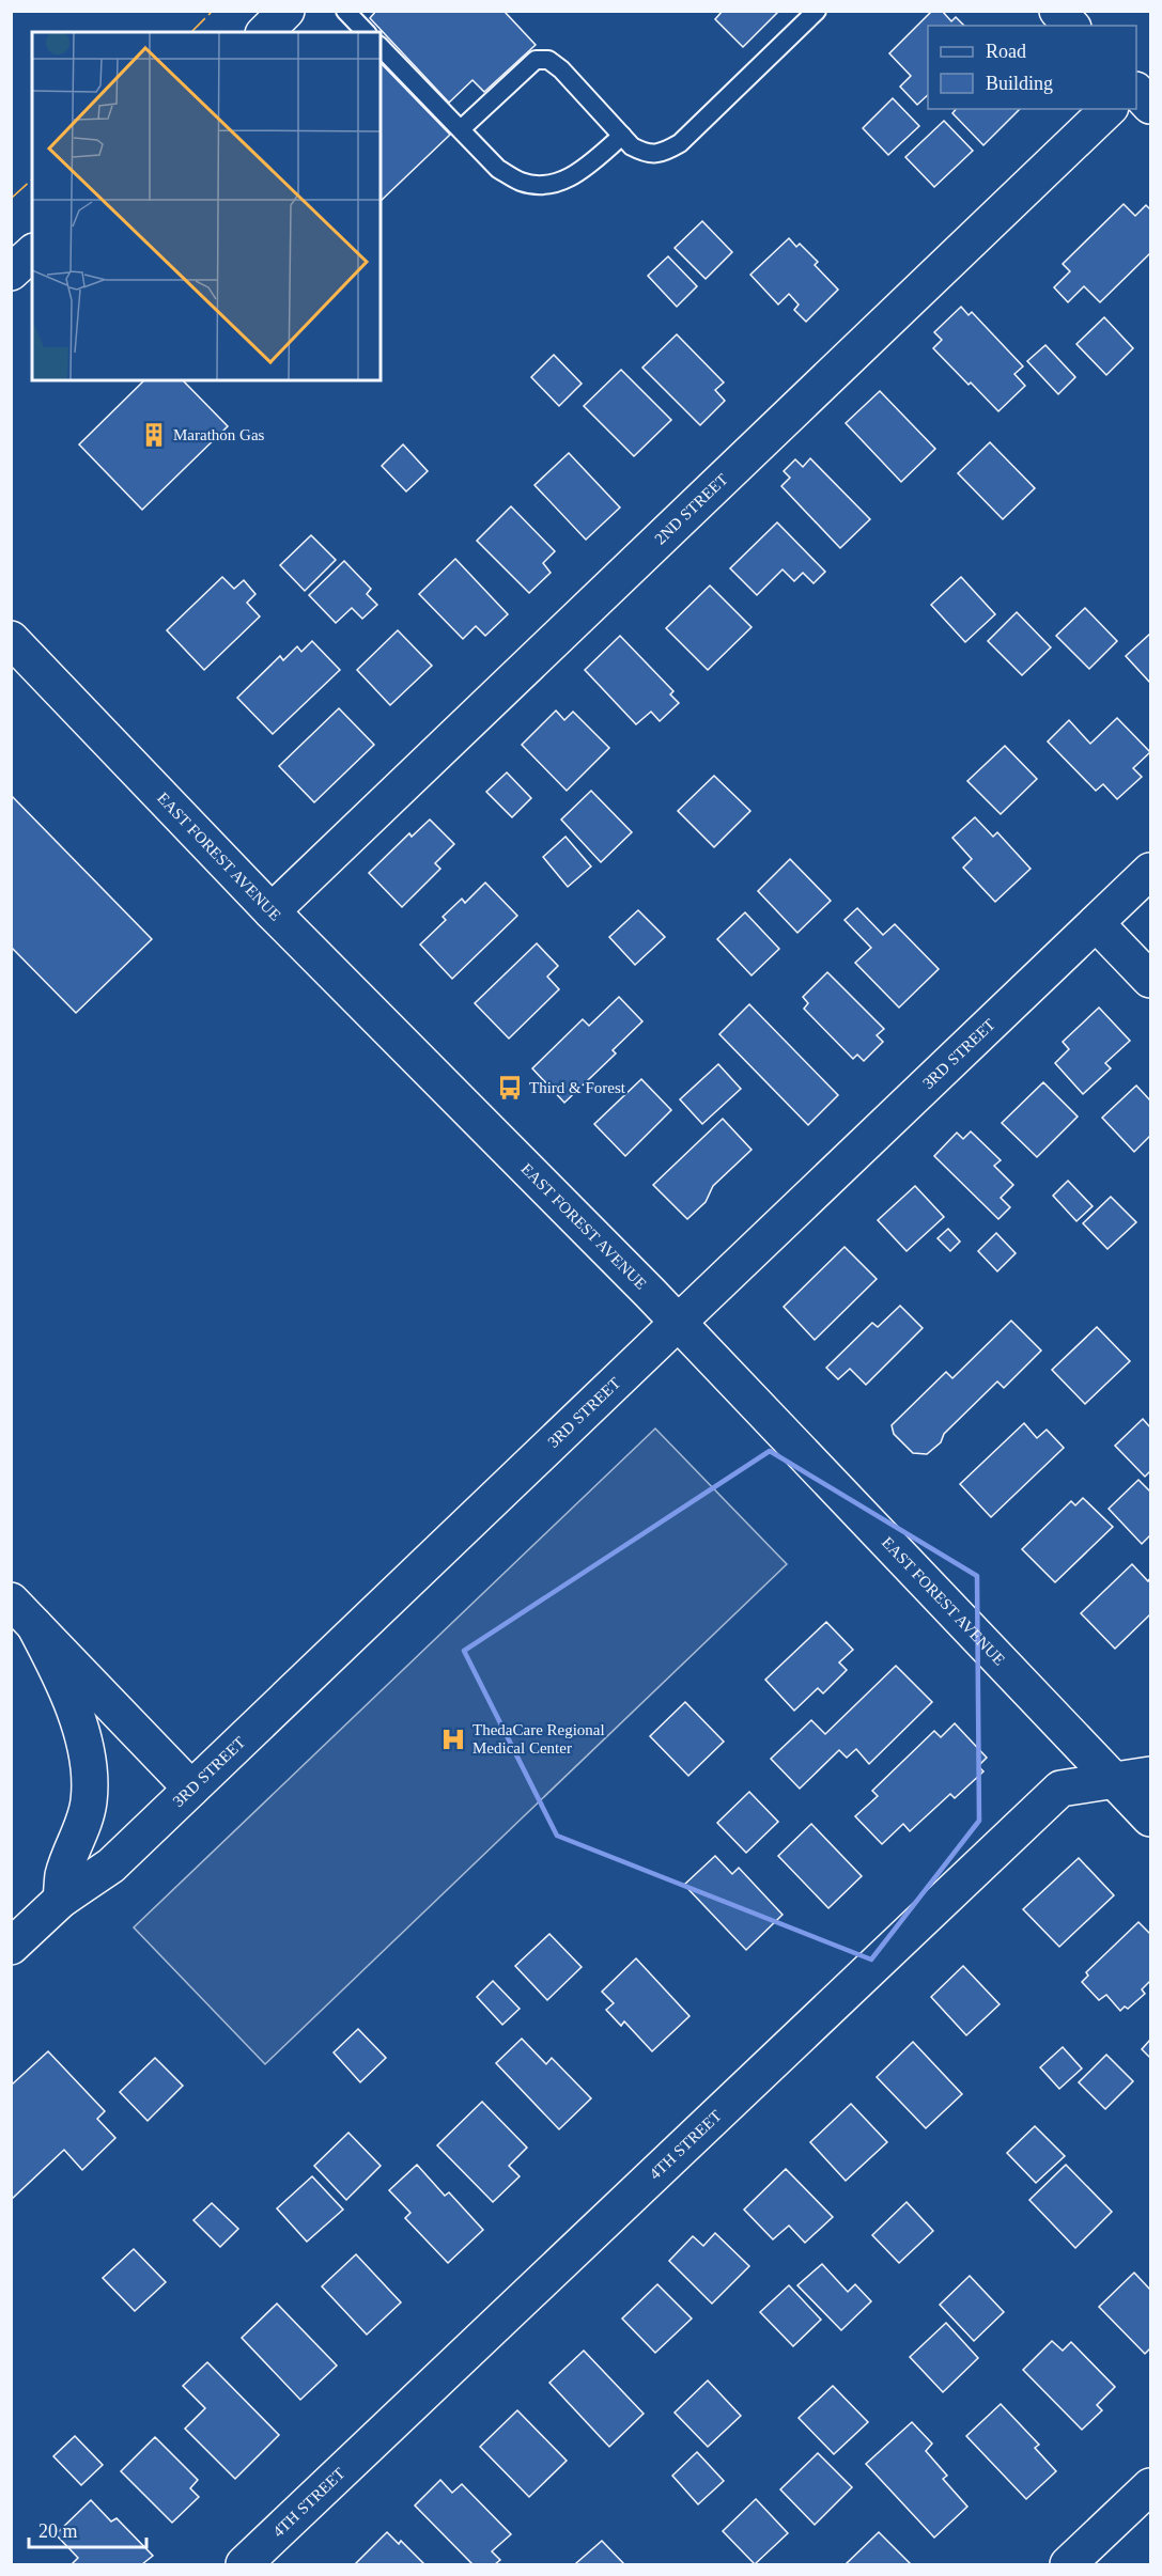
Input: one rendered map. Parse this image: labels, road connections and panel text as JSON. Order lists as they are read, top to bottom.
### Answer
{
  "streets": {
    "street": [
      "2ND STREET",
      "EAST FOREST AVENUE",
      "3RD STREET",
      "4TH STREET"
    ]
  },
  "crossings": [
    ["2ND STREET", "EAST FOREST AVENUE"],
    ["EAST FOREST AVENUE", "3RD STREET"],
    ["EAST FOREST AVENUE", "4TH STREET"]
  ],
  "places": {
    "building": ["Marathon Gas"],
    "bus stop": ["Third & Forest"],
    "hospital": ["ThedaCare Regional Medical Center"]
  },
  "legend": ["Road", "Building"],
  "scale_bar": "20 m"
}
